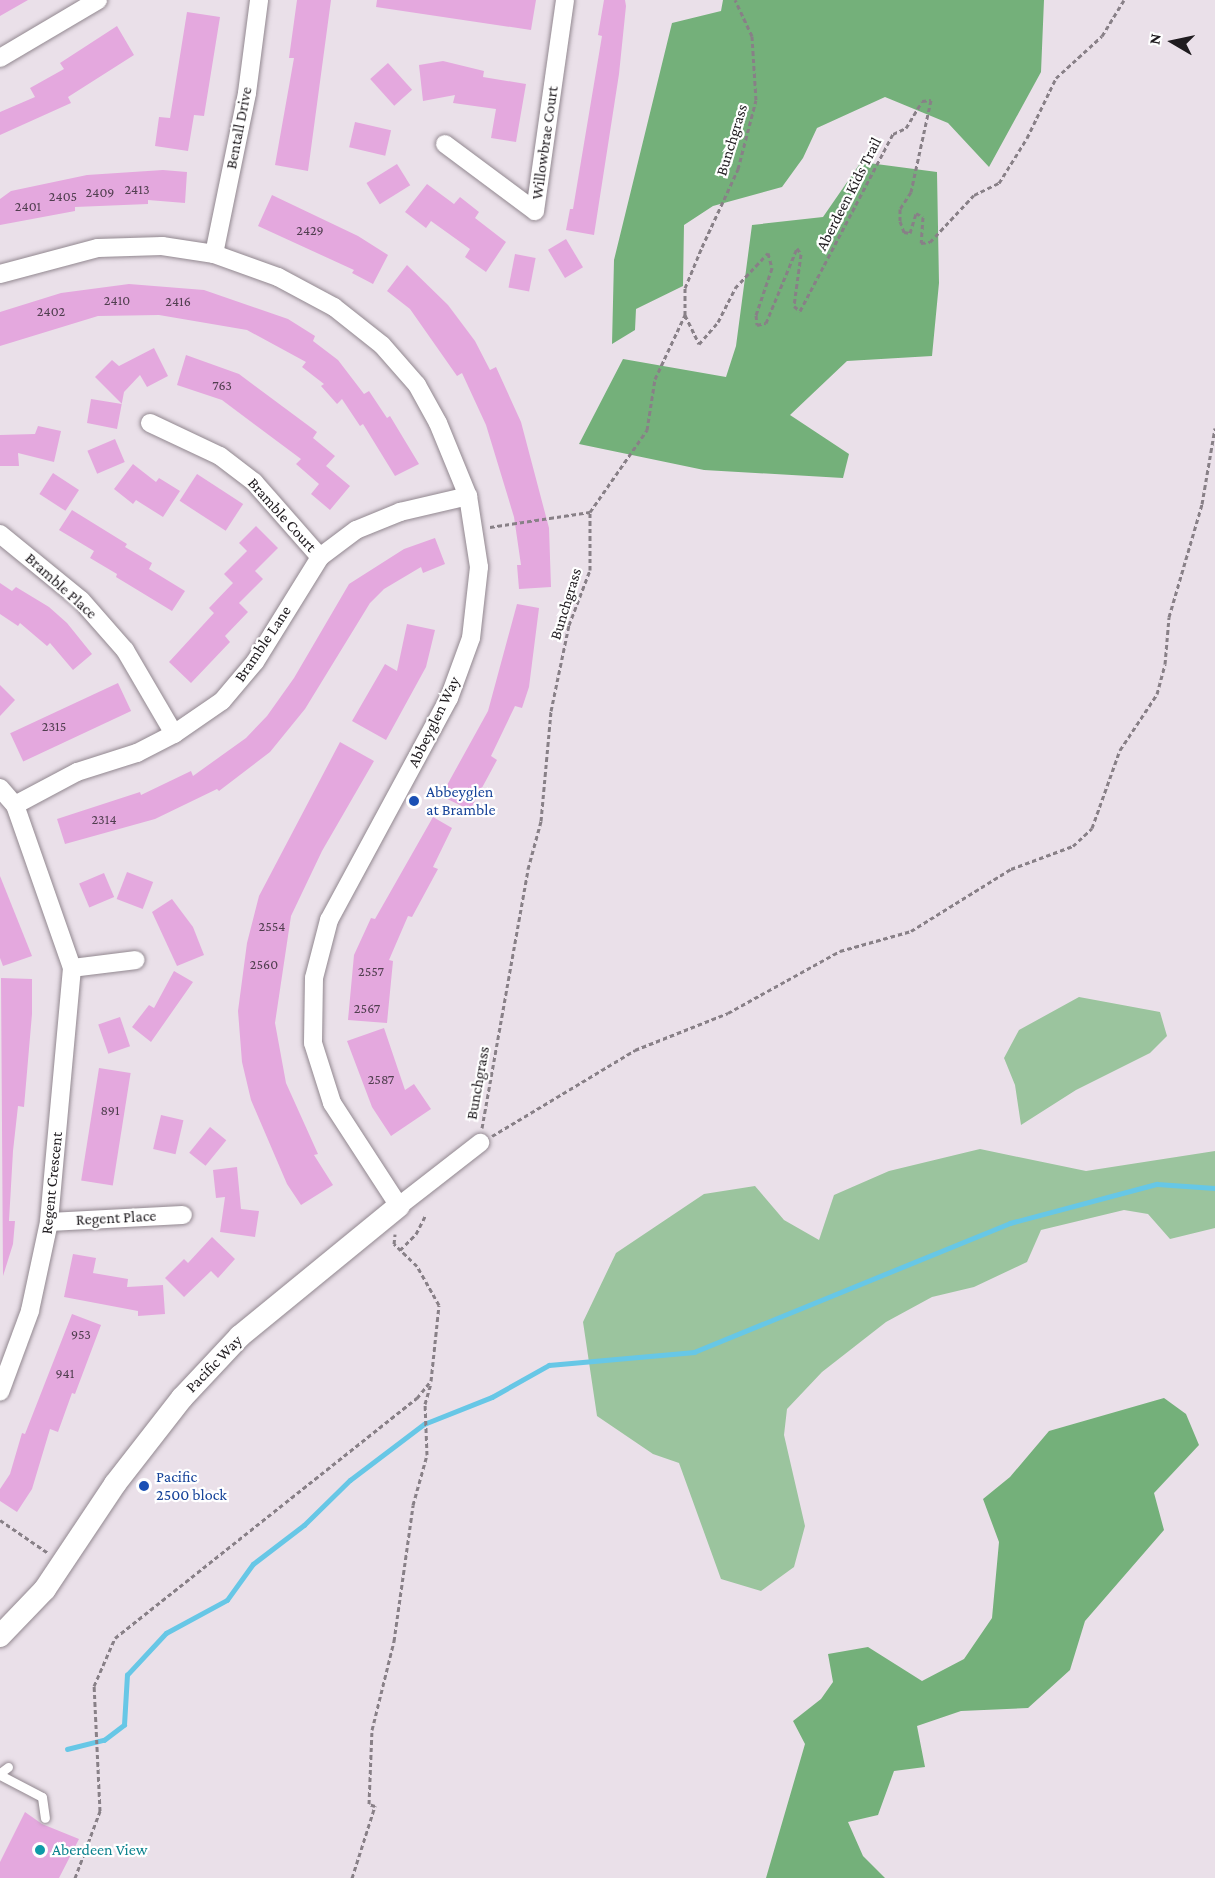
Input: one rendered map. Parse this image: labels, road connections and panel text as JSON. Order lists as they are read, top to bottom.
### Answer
{
  "streets": {
    "street": [
      "Bentall Drive",
      "Willowbrae Court",
      "Bramble Court",
      "Bramble Place",
      "Bramble Lane",
      "Abbeyglen Way",
      "Regent Crescent",
      "Regent Place",
      "Pacific Way"
    ],
    "path": ["Bunchgrass", "Aberdeen Kids Trail"]
  },
  "crossings": [
    ["Bentall Drive", "Abbeyglen Way"],
    ["Bunchgrass", "Aberdeen Kids Trail"],
    ["Bunchgrass", "Pacific Way"],
    ["Bramble Court", "Bramble Lane"],
    ["Bramble Place", "Bramble Lane"],
    ["Bramble Lane", "Abbeyglen Way"],
    ["Bramble Lane", "Regent Crescent"],
    ["Abbeyglen Way", "Pacific Way"],
    ["Regent Crescent", "Regent Place"]
  ],
  "places": ["Abbeyglen at Bramble", "Pacific 2500 block", "Aberdeen View"],
  "house_numbers": [
    "2413",
    "2409",
    "2405",
    "2401",
    "2429",
    "2410",
    "2416",
    "2402",
    "763",
    "2315",
    "2314",
    "2554",
    "2560",
    "2557",
    "2567",
    "2587",
    "891",
    "953",
    "941"
  ],
  "north": "left"
}
